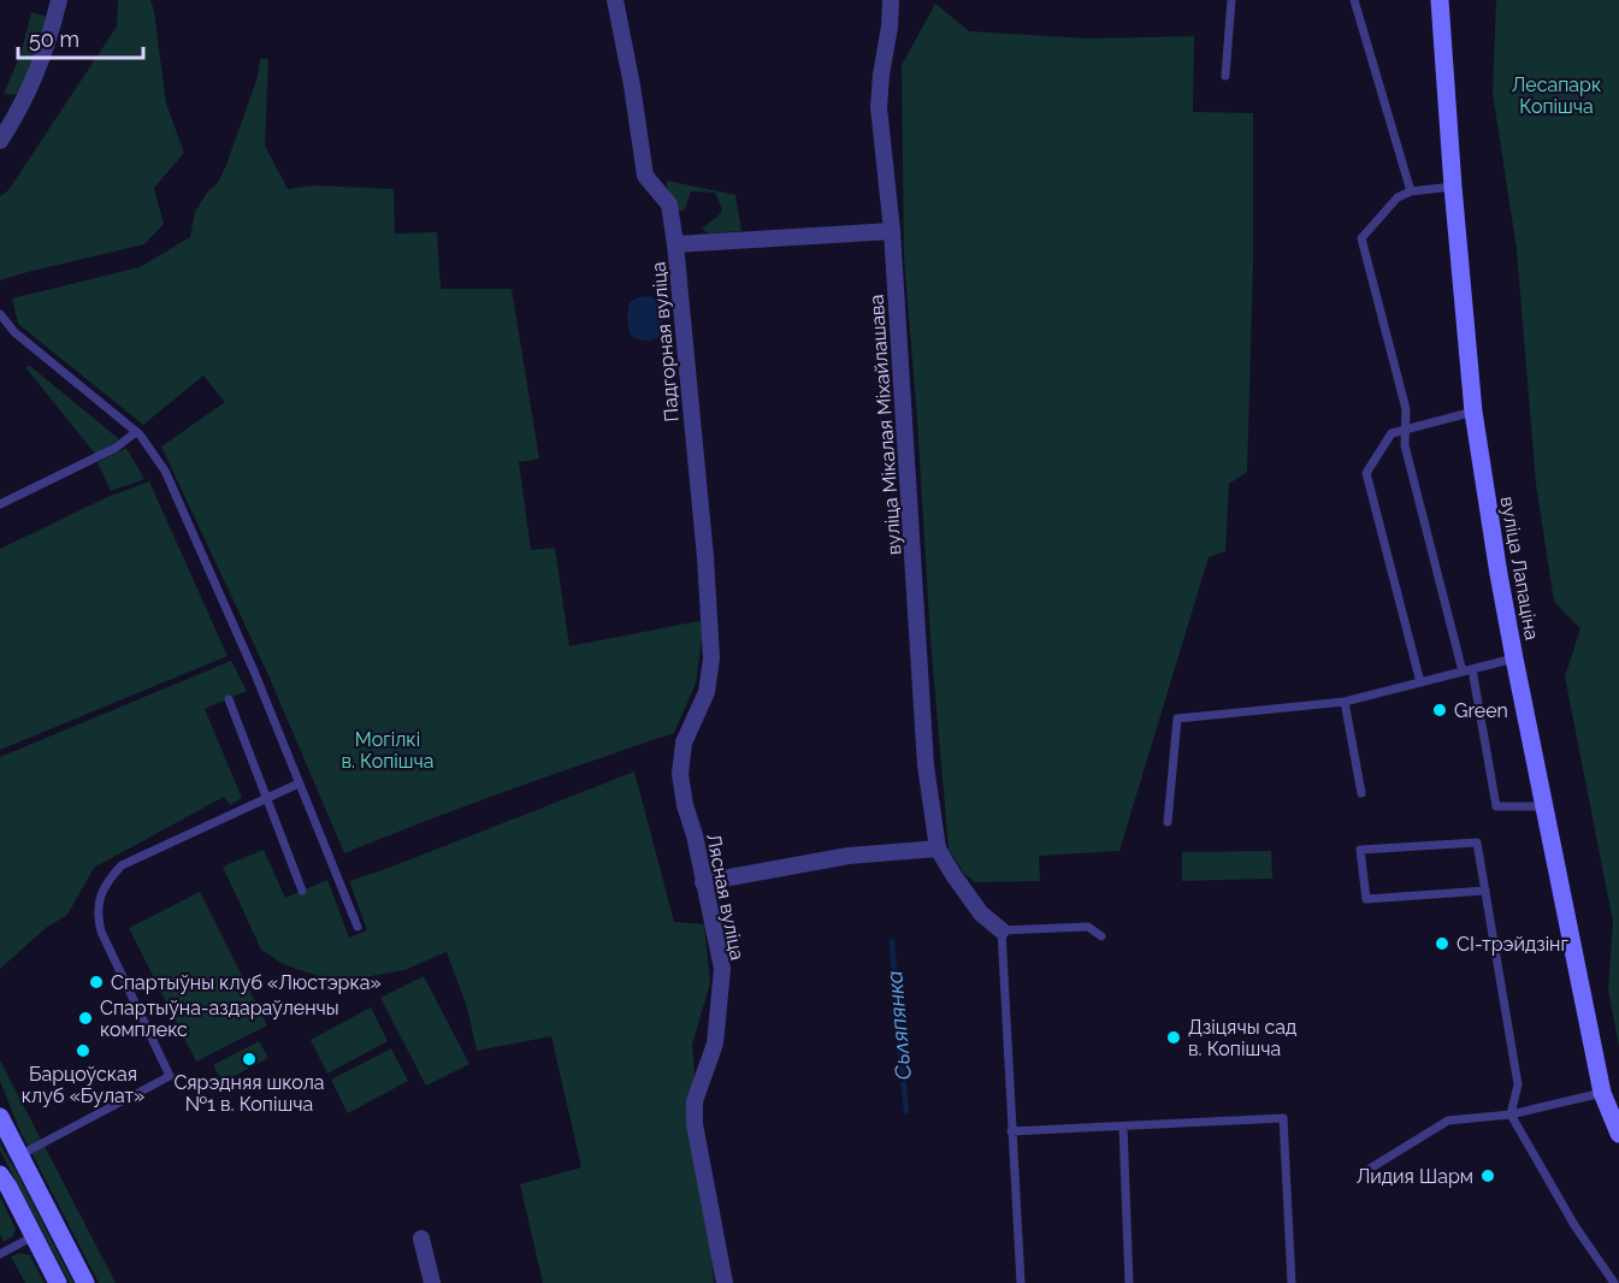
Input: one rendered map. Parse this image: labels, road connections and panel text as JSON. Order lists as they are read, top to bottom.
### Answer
{
  "streets": {
    "main road": ["вуліца Лапаціна"],
    "street": ["Падгорная вуліца", "вуліца Мікалая Міхайлашава", "Лясная вуліца"]
  },
  "crossings": [
    ["Падгорная вуліца", "Лясная вуліца"]
  ],
  "water": ["Сьляпянка"],
  "parks": ["Лесапарк Копішча", "Могілкі в. Копішча"],
  "places": [
    "Green",
    "СІ-трэйдзінг",
    "Cпартыўны клуб «Люстэрка»",
    "Спартыўна-аздараўленчы комплекс",
    "Дзіцячы сад в. Копішча",
    "Барцоўская клуб «Булат»",
    "Сярэдняя школа №1 в. Копішча",
    "Лидия Шарм"
  ],
  "scale_bar": "50 m"
}
